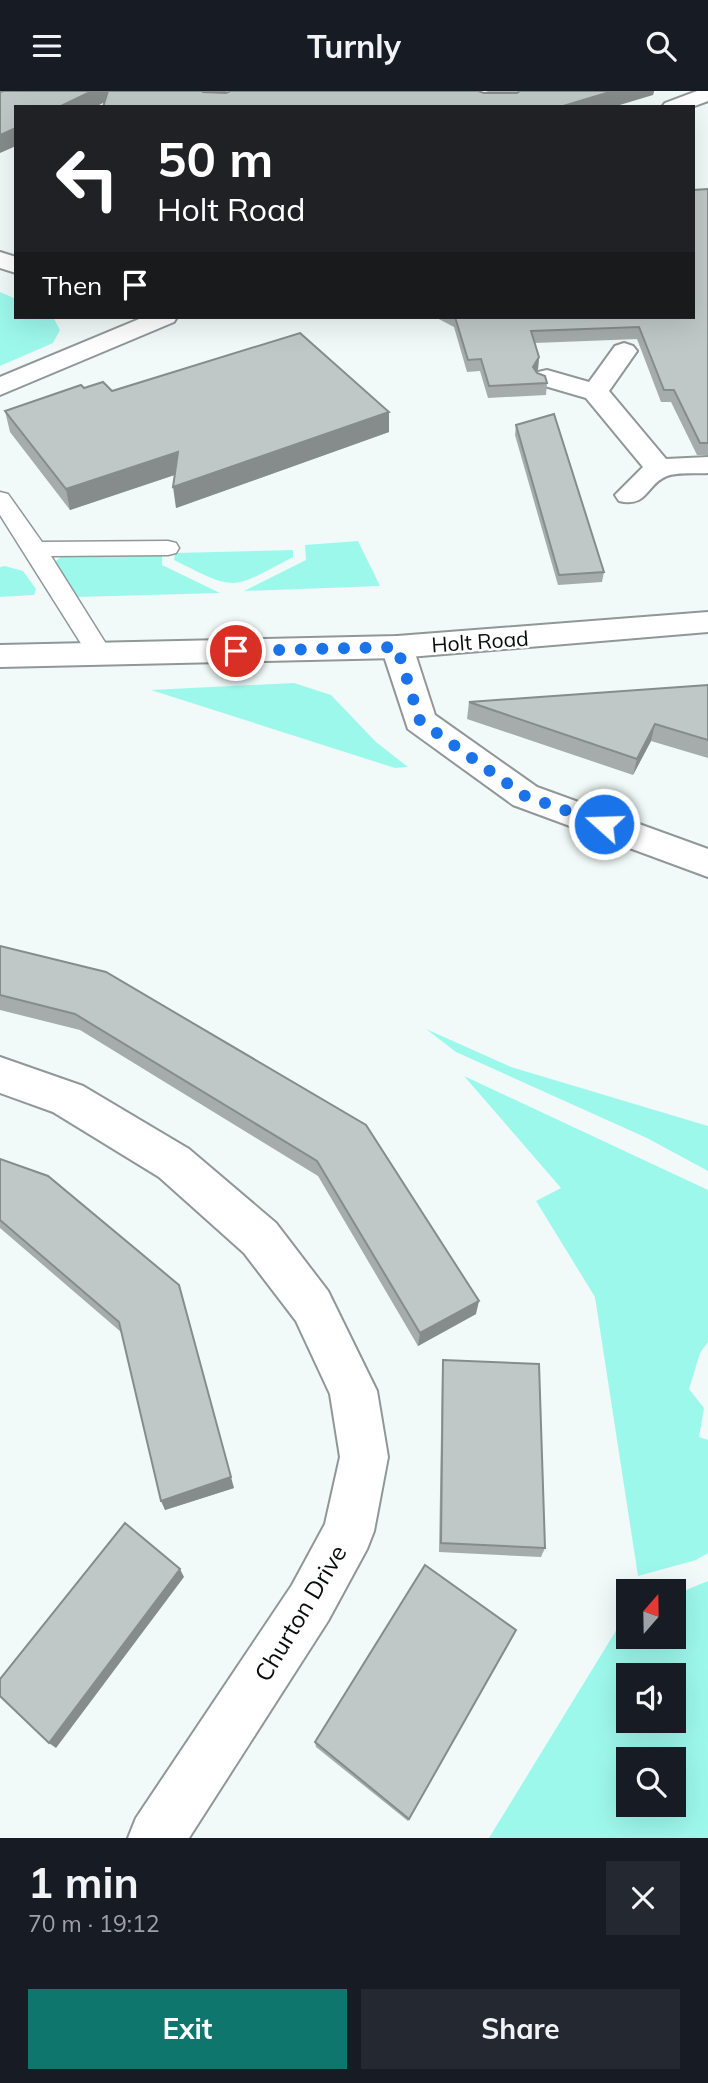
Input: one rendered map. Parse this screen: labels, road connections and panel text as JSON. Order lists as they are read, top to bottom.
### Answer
{
  "streets": {
    "street": ["Holt Road", "Churton Drive"]
  },
  "north": "top",
  "page": {
    "header": "Turnly",
    "turn": ["50 m", "Holt Road"],
    "then": "Then",
    "heading": ["1 min", "70 m · 19:12"],
    "buttons": ["Exit", "Share"]
  }
}
